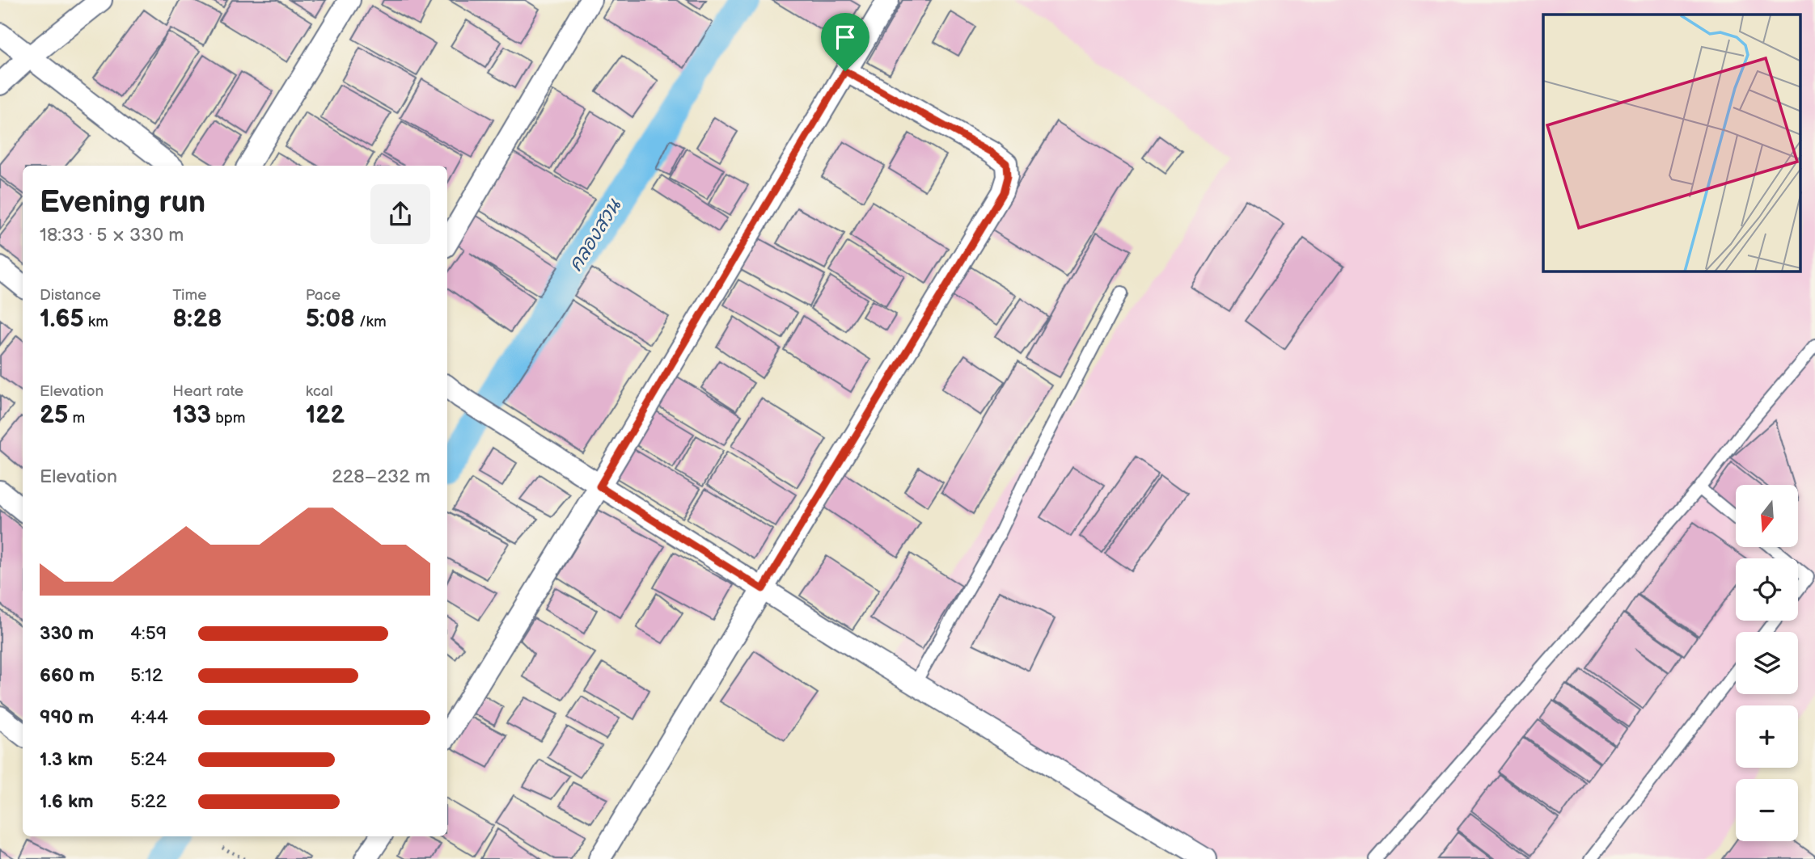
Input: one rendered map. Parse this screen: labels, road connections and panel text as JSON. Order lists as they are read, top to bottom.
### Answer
{
  "water": ["คลองสวน"],
  "north": "bottom",
  "page": {
    "heading": ["Evening run", "18:33 · 5 × 330 m"],
    "stats": [
      ["Distance", "1.65 km"],
      ["Time", "8:28"],
      ["Pace", "5:08 /km"],
      ["Elevation", "25 m"],
      ["Heart rate", "133 bpm"],
      ["kcal", "122"]
    ],
    "chart": ["Elevation", "228–232 m"],
    "map_buttons": ["+", "−"],
    "list": [
      {
        "name": "330 m",
        "note": "4:59"
      },
      {
        "name": "660 m",
        "note": "5:12"
      },
      {
        "name": "990 m",
        "note": "4:44"
      },
      {
        "name": "1.3 km",
        "note": "5:24"
      },
      {
        "name": "1.6 km",
        "note": "5:22"
      }
    ]
  }
}
